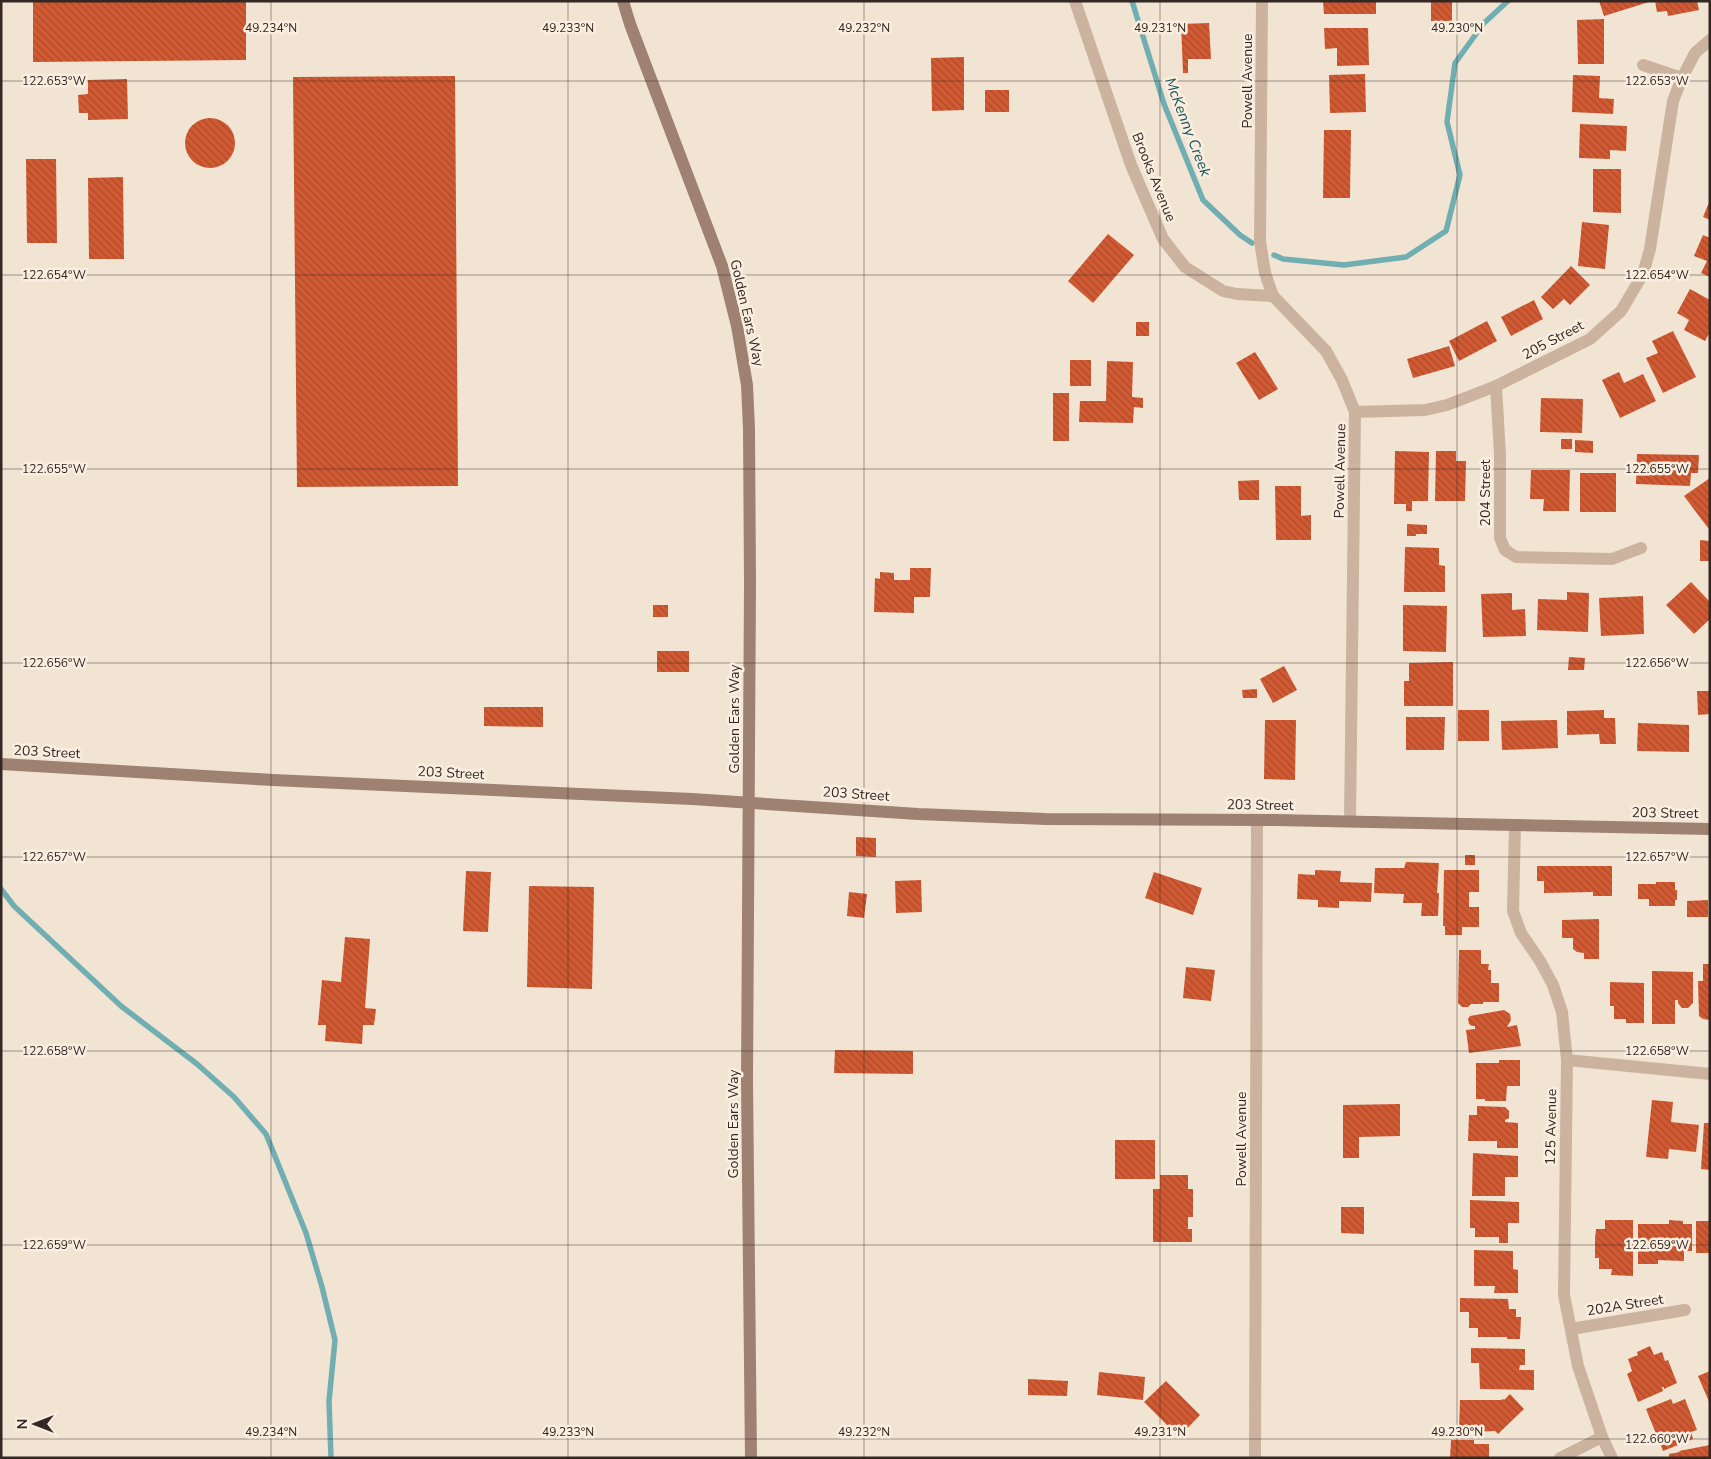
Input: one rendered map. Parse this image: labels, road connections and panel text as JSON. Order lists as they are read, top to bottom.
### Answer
{
  "streets": {
    "main road": ["Golden Ears Way", "203 Street"],
    "street": [
      "Powell Avenue",
      "Brooks Avenue",
      "205 Street",
      "204 Street",
      "125 Avenue",
      "202A Street"
    ]
  },
  "crossings": [
    ["Powell Avenue", "Brooks Avenue"],
    ["Powell Avenue", "205 Street"],
    ["Powell Avenue", "203 Street"],
    ["Golden Ears Way", "203 Street"],
    ["205 Street", "204 Street"],
    ["203 Street", "125 Avenue"],
    ["125 Avenue", "202A Street"]
  ],
  "water": ["McKenny Creek"],
  "north": "left",
  "coordinates": [
    "49.234°N",
    "49.233°N",
    "49.232°N",
    "49.231°N",
    "49.230°N",
    "122.653°W",
    "122.654°W",
    "122.655°W",
    "122.656°W",
    "122.657°W",
    "122.658°W",
    "122.659°W",
    "122.660°W"
  ]
}
